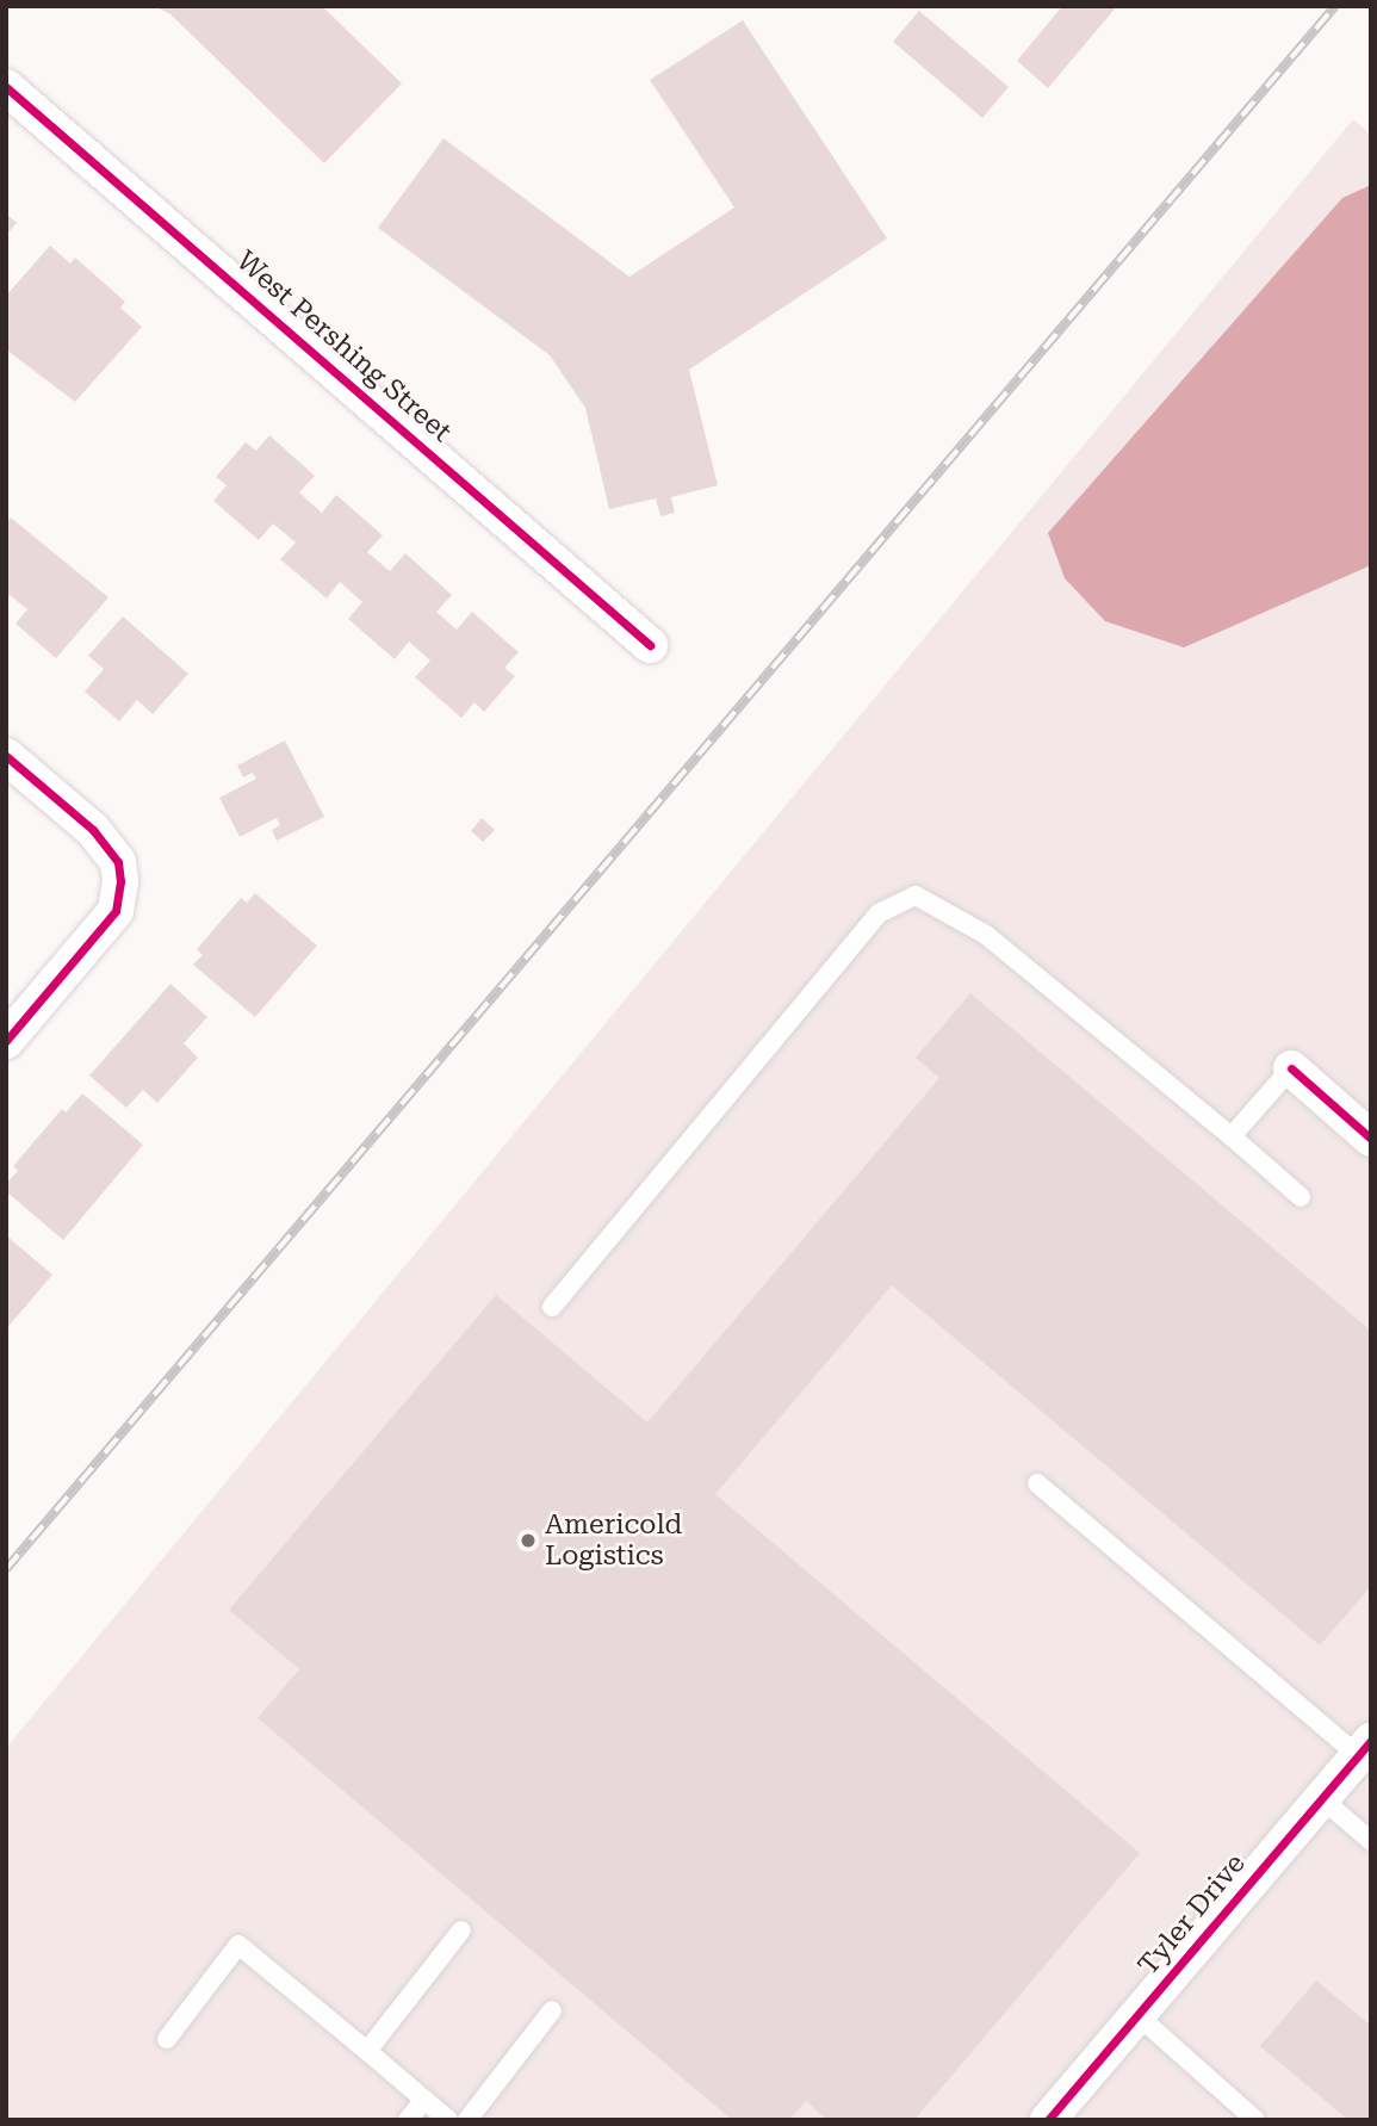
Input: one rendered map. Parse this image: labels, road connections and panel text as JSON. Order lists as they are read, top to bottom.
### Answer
{
  "streets": {
    "street": ["West Pershing Street", "Tyler Drive"]
  },
  "places": ["Americold Logistics"]
}
